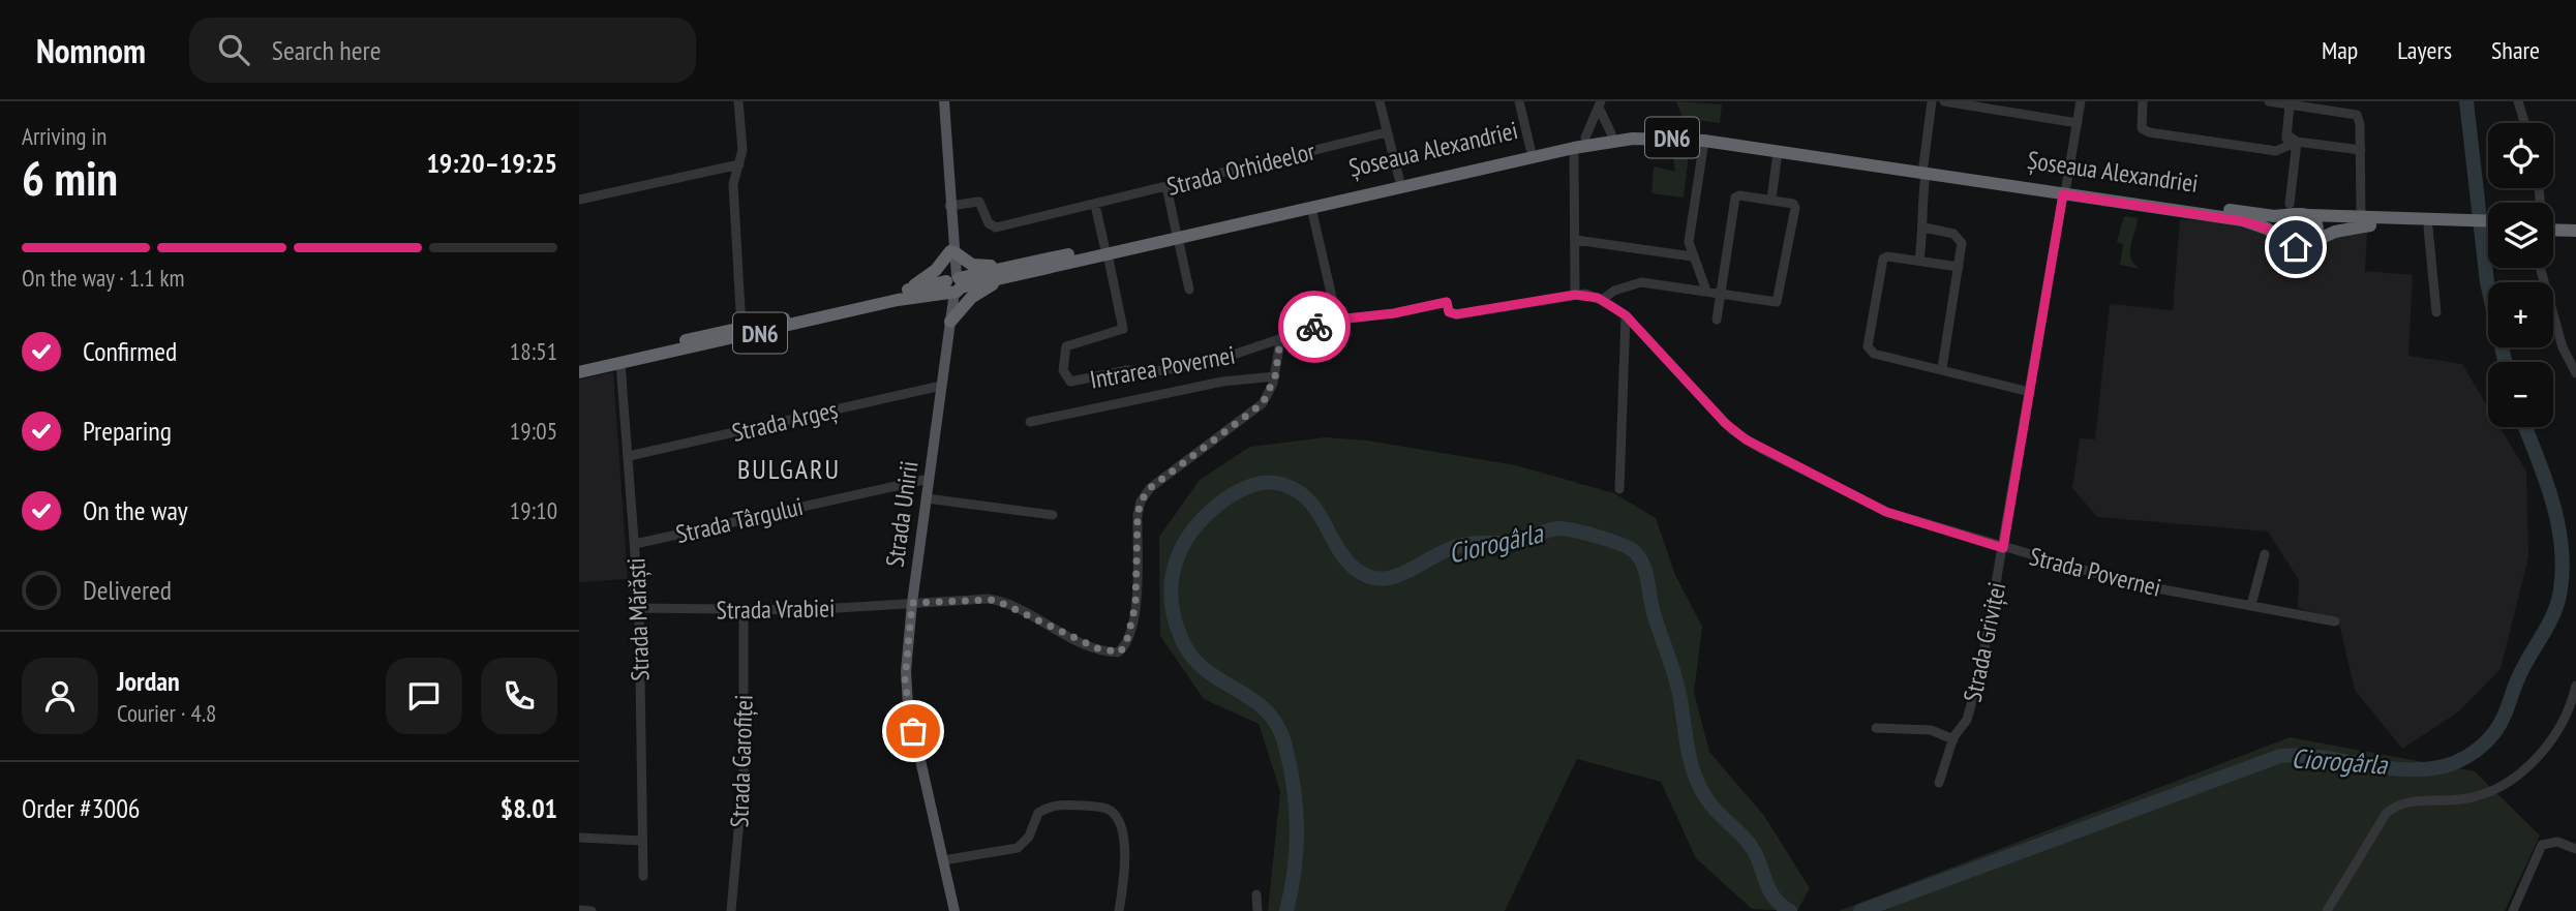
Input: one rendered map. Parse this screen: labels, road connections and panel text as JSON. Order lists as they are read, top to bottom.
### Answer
{
  "streets": {
    "highway": ["DN6", "Șoseaua Alexandriei"],
    "main road": ["Strada Unirii"],
    "street": [
      "Strada Orhideelor",
      "Intrarea Povernei",
      "Strada Argeș",
      "Strada Târgului",
      "Strada Povernei",
      "Strada Vrabiei",
      "Strada Mărăști",
      "Strada Griviței",
      "Strada Garofiței"
    ]
  },
  "crossings": [
    ["Șoseaua Alexandriei", "Intrarea Povernei"],
    ["Șoseaua Alexandriei", "Strada Unirii"],
    ["Șoseaua Alexandriei", "Strada Mărăști"],
    ["Șoseaua Alexandriei", "Strada Griviței"],
    ["Strada Orhideelor", "Strada Unirii"],
    ["Intrarea Povernei", "Strada Povernei"],
    ["Strada Argeș", "Strada Unirii"],
    ["Strada Argeș", "Strada Mărăști"],
    ["Strada Unirii", "Strada Târgului"],
    ["Strada Unirii", "Strada Vrabiei"],
    ["Strada Târgului", "Strada Mărăști"],
    ["Strada Povernei", "Strada Griviței"],
    ["Strada Vrabiei", "Strada Mărăști"],
    ["Strada Vrabiei", "Strada Garofiței"]
  ],
  "districts": ["BULGARU"],
  "water": ["Ciorogârla"],
  "page": {
    "header": "Nomnom",
    "search": "Search here",
    "nav": ["Map", "Layers", "Share"],
    "heading": ["6 min", "Arriving in", "19:20–19:25"],
    "panel": [
      "Jordan",
      "Courier · 4.8",
      "Order #3006",
      "$8.01"
    ],
    "map_buttons": ["+", "−"],
    "bar": "On the way · 1.1 km",
    "list": [
      ["Confirmed", "18:51"],
      ["Preparing", "19:05"],
      ["On the way", "19:10"],
      "Delivered"
    ]
  }
}
